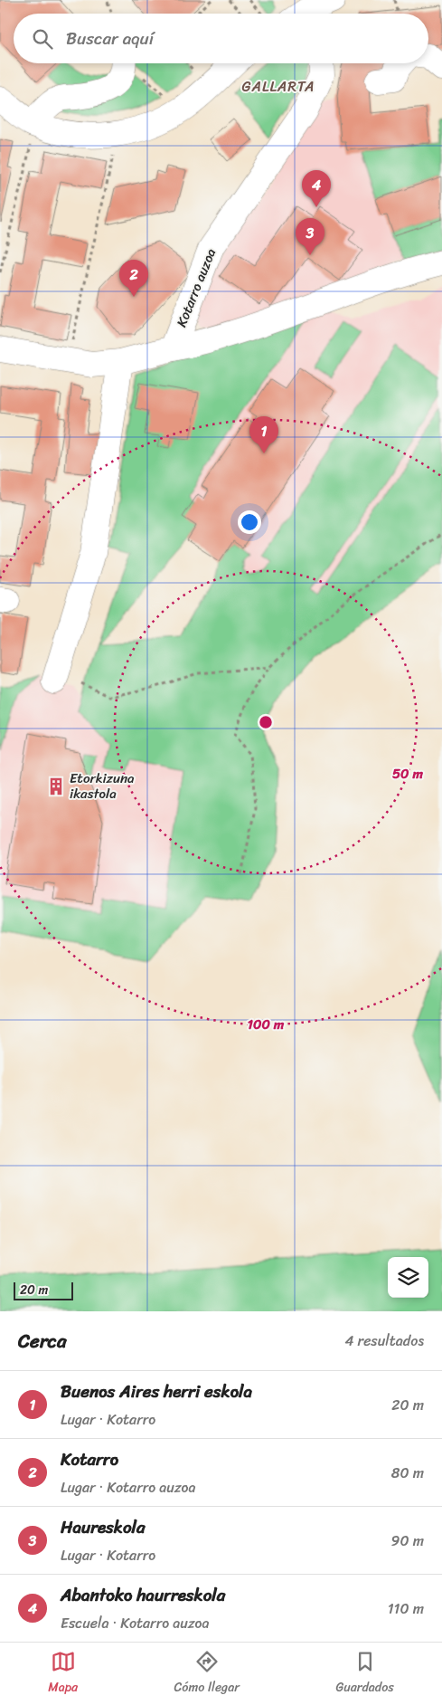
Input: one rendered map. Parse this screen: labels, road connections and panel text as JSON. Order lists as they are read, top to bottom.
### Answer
{
  "streets": {
    "street": ["Kotarro auzoa"]
  },
  "districts": ["GALLARTA"],
  "places": {
    "building": ["Etorkizuna ikastola"]
  },
  "scale_bar": "20 m",
  "page": {
    "search": "Buscar aquí",
    "pins": [
      "4",
      "3",
      "2",
      "1"
    ],
    "scale": "20 m",
    "heading": ["Cerca", "4 resultados"],
    "list": [
      {
        "mark": "1",
        "name": "Buenos Aires herri eskola",
        "note": "Lugar · Kotarro",
        "value": "20 m"
      },
      {
        "mark": "2",
        "name": "Kotarro",
        "note": "Lugar · Kotarro auzoa",
        "value": "80 m"
      },
      {
        "mark": "3",
        "name": "Haureskola",
        "note": "Lugar · Kotarro",
        "value": "90 m"
      },
      {
        "mark": "4",
        "name": "Abantoko haurreskola",
        "note": "Escuela · Kotarro auzoa",
        "value": "110 m"
      }
    ],
    "nav": ["Mapa", "Cómo llegar", "Guardados"]
  },
  "rings": ["50 m", "100 m"]
}
